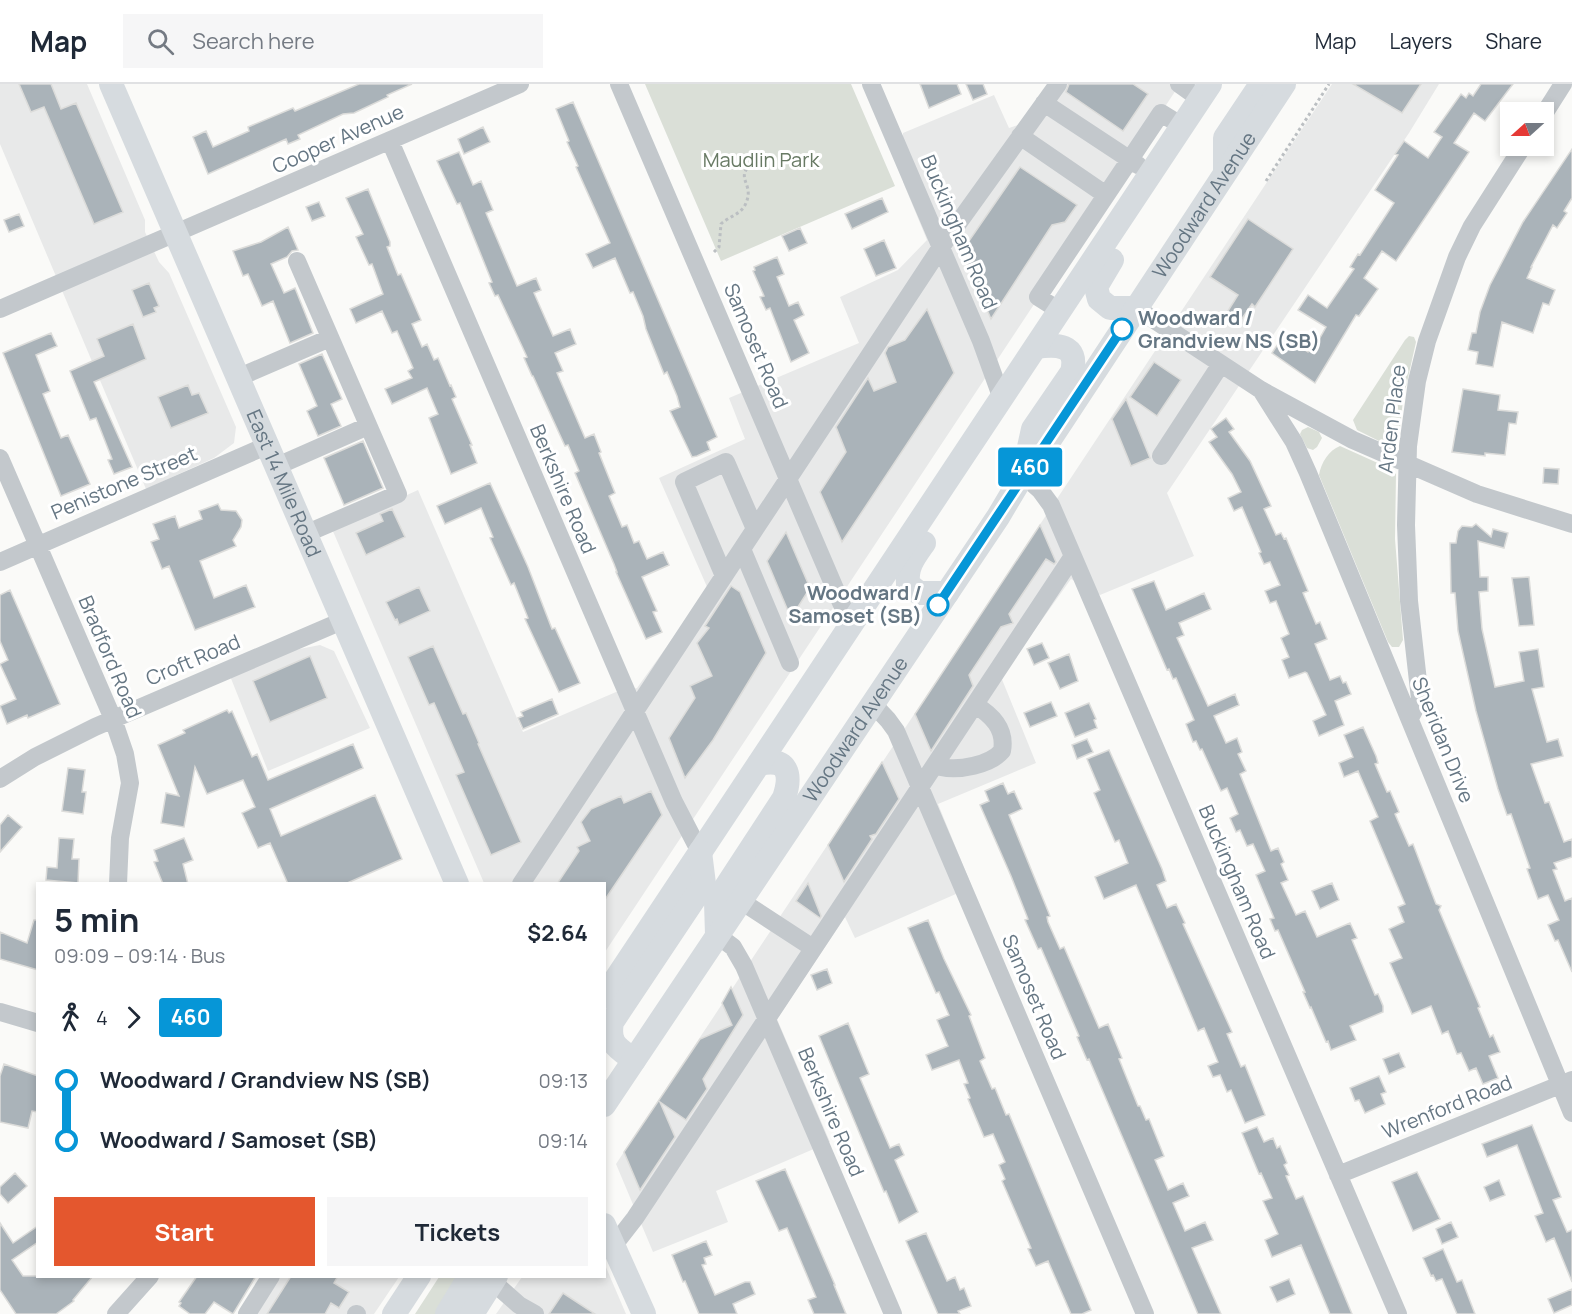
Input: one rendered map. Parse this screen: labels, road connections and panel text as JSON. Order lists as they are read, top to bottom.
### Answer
{
  "streets": {
    "main road": ["Woodward Avenue", "East 14 Mile Road"],
    "street": [
      "Cooper Avenue",
      "Buckingham Road",
      "Samoset Road",
      "Arden Place",
      "Penistone Street",
      "Berkshire Road",
      "Bradford Road",
      "Croft Road",
      "Sheridan Drive",
      "Wrenford Road"
    ]
  },
  "crossings": [
    ["Cooper Avenue", "East 14 Mile Road"],
    ["Cooper Avenue", "Berkshire Road"],
    ["Woodward Avenue", "Buckingham Road"],
    ["Woodward Avenue", "Samoset Road"],
    ["Woodward Avenue", "Berkshire Road"],
    ["Buckingham Road", "Wrenford Road"],
    ["Arden Place", "Sheridan Drive"],
    ["Penistone Street", "East 14 Mile Road"],
    ["Penistone Street", "Bradford Road"],
    ["East 14 Mile Road", "Croft Road"],
    ["Bradford Road", "Croft Road"],
    ["Sheridan Drive", "Wrenford Road"]
  ],
  "parks": ["Maudlin Park"],
  "places": ["Woodward / Grandview NS (SB)", "Woodward / Samoset (SB)"],
  "lines": ["bus line 460"],
  "north": "left",
  "page": {
    "header": "Map",
    "search": "Search here",
    "nav": ["Map", "Layers", "Share"],
    "on_map": "460",
    "heading": ["5 min", "09:09 – 09:14 · Bus", "$2.64"],
    "legs": ["4", "460"],
    "list": [
      {
        "name": "Woodward / Grandview NS (SB)",
        "value": "09:13"
      },
      {
        "name": "Woodward / Samoset (SB)",
        "value": "09:14"
      }
    ],
    "buttons": ["Start", "Tickets"]
  }
}
